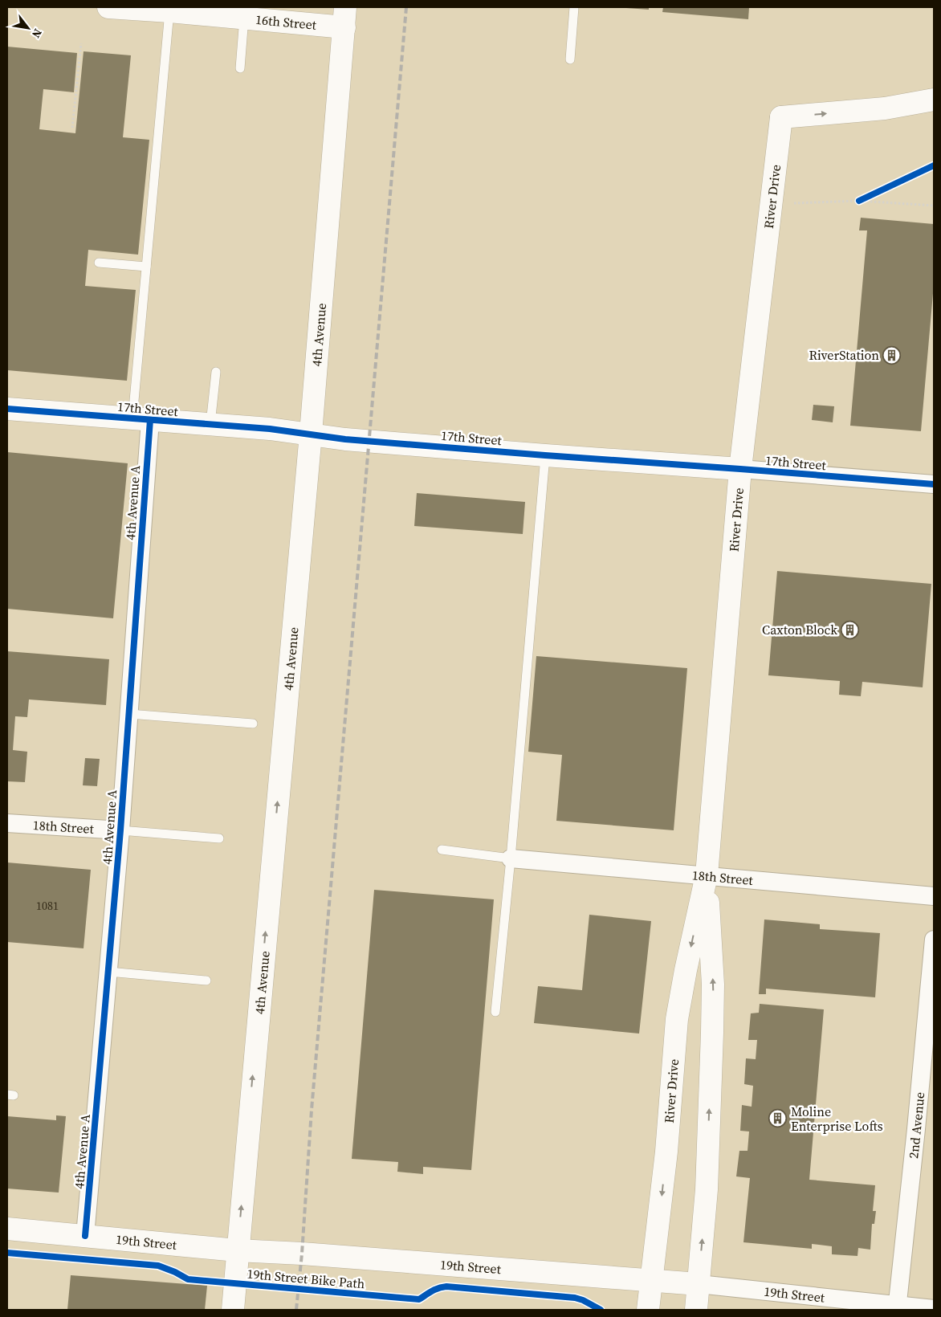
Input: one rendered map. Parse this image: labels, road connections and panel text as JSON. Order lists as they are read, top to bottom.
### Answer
{
  "streets": {
    "main road": [
      "16th Street",
      "River Drive",
      "4th Avenue",
      "17th Street",
      "19th Street"
    ],
    "street": ["4th Avenue A", "18th Street", "2nd Avenue"],
    "cycle path": ["19th Street Bike Path"]
  },
  "crossings": [
    ["16th Street", "4th Avenue"],
    ["River Drive", "17th Street"],
    ["River Drive", "18th Street"],
    ["River Drive", "19th Street"],
    ["4th Avenue", "17th Street"],
    ["4th Avenue", "19th Street"],
    ["17th Street", "4th Avenue A"],
    ["4th Avenue A", "18th Street"],
    ["4th Avenue A", "19th Street"],
    ["2nd Avenue", "19th Street"]
  ],
  "one_way": ["4th Avenue"],
  "places": {
    "building": ["RiverStation", "Caxton Block", "Moline Enterprise Lofts"]
  },
  "house_numbers": ["1081"],
  "north": "bottom right"
}
